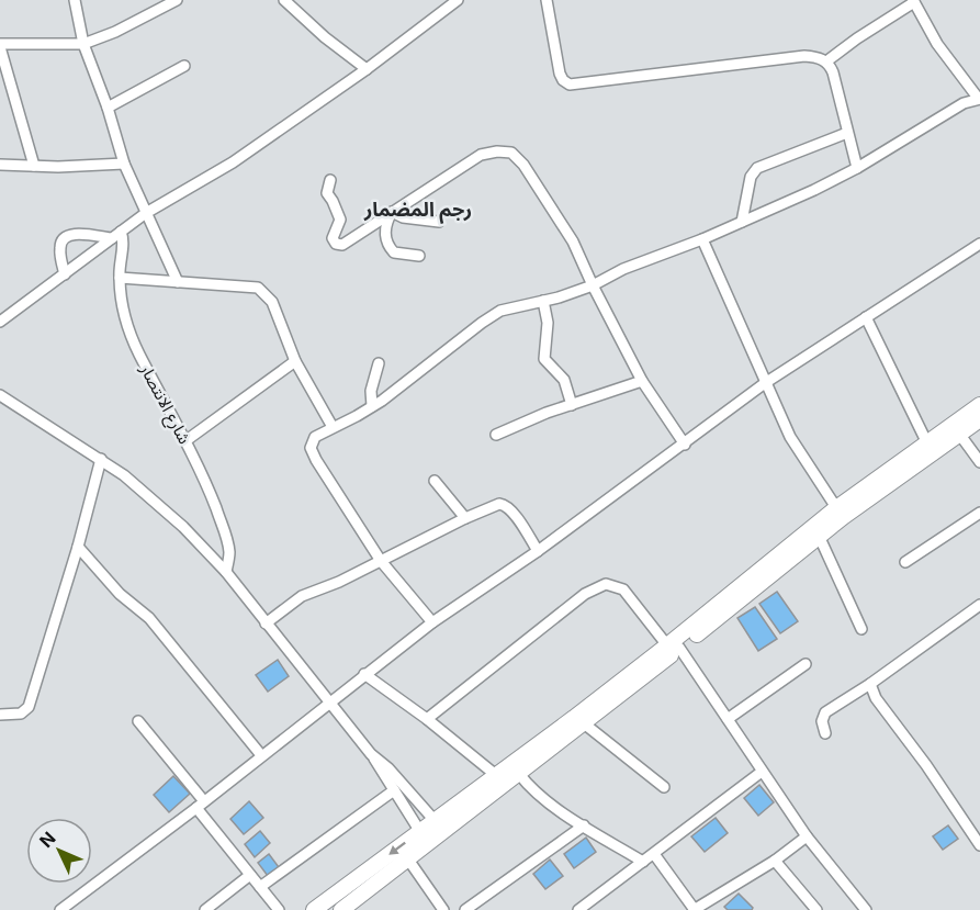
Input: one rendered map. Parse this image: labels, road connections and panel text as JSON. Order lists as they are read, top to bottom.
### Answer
{
  "streets": {
    "street": ["شارع الانتصار"]
  },
  "districts": ["رجم المضمار"],
  "north": "top left"
}
